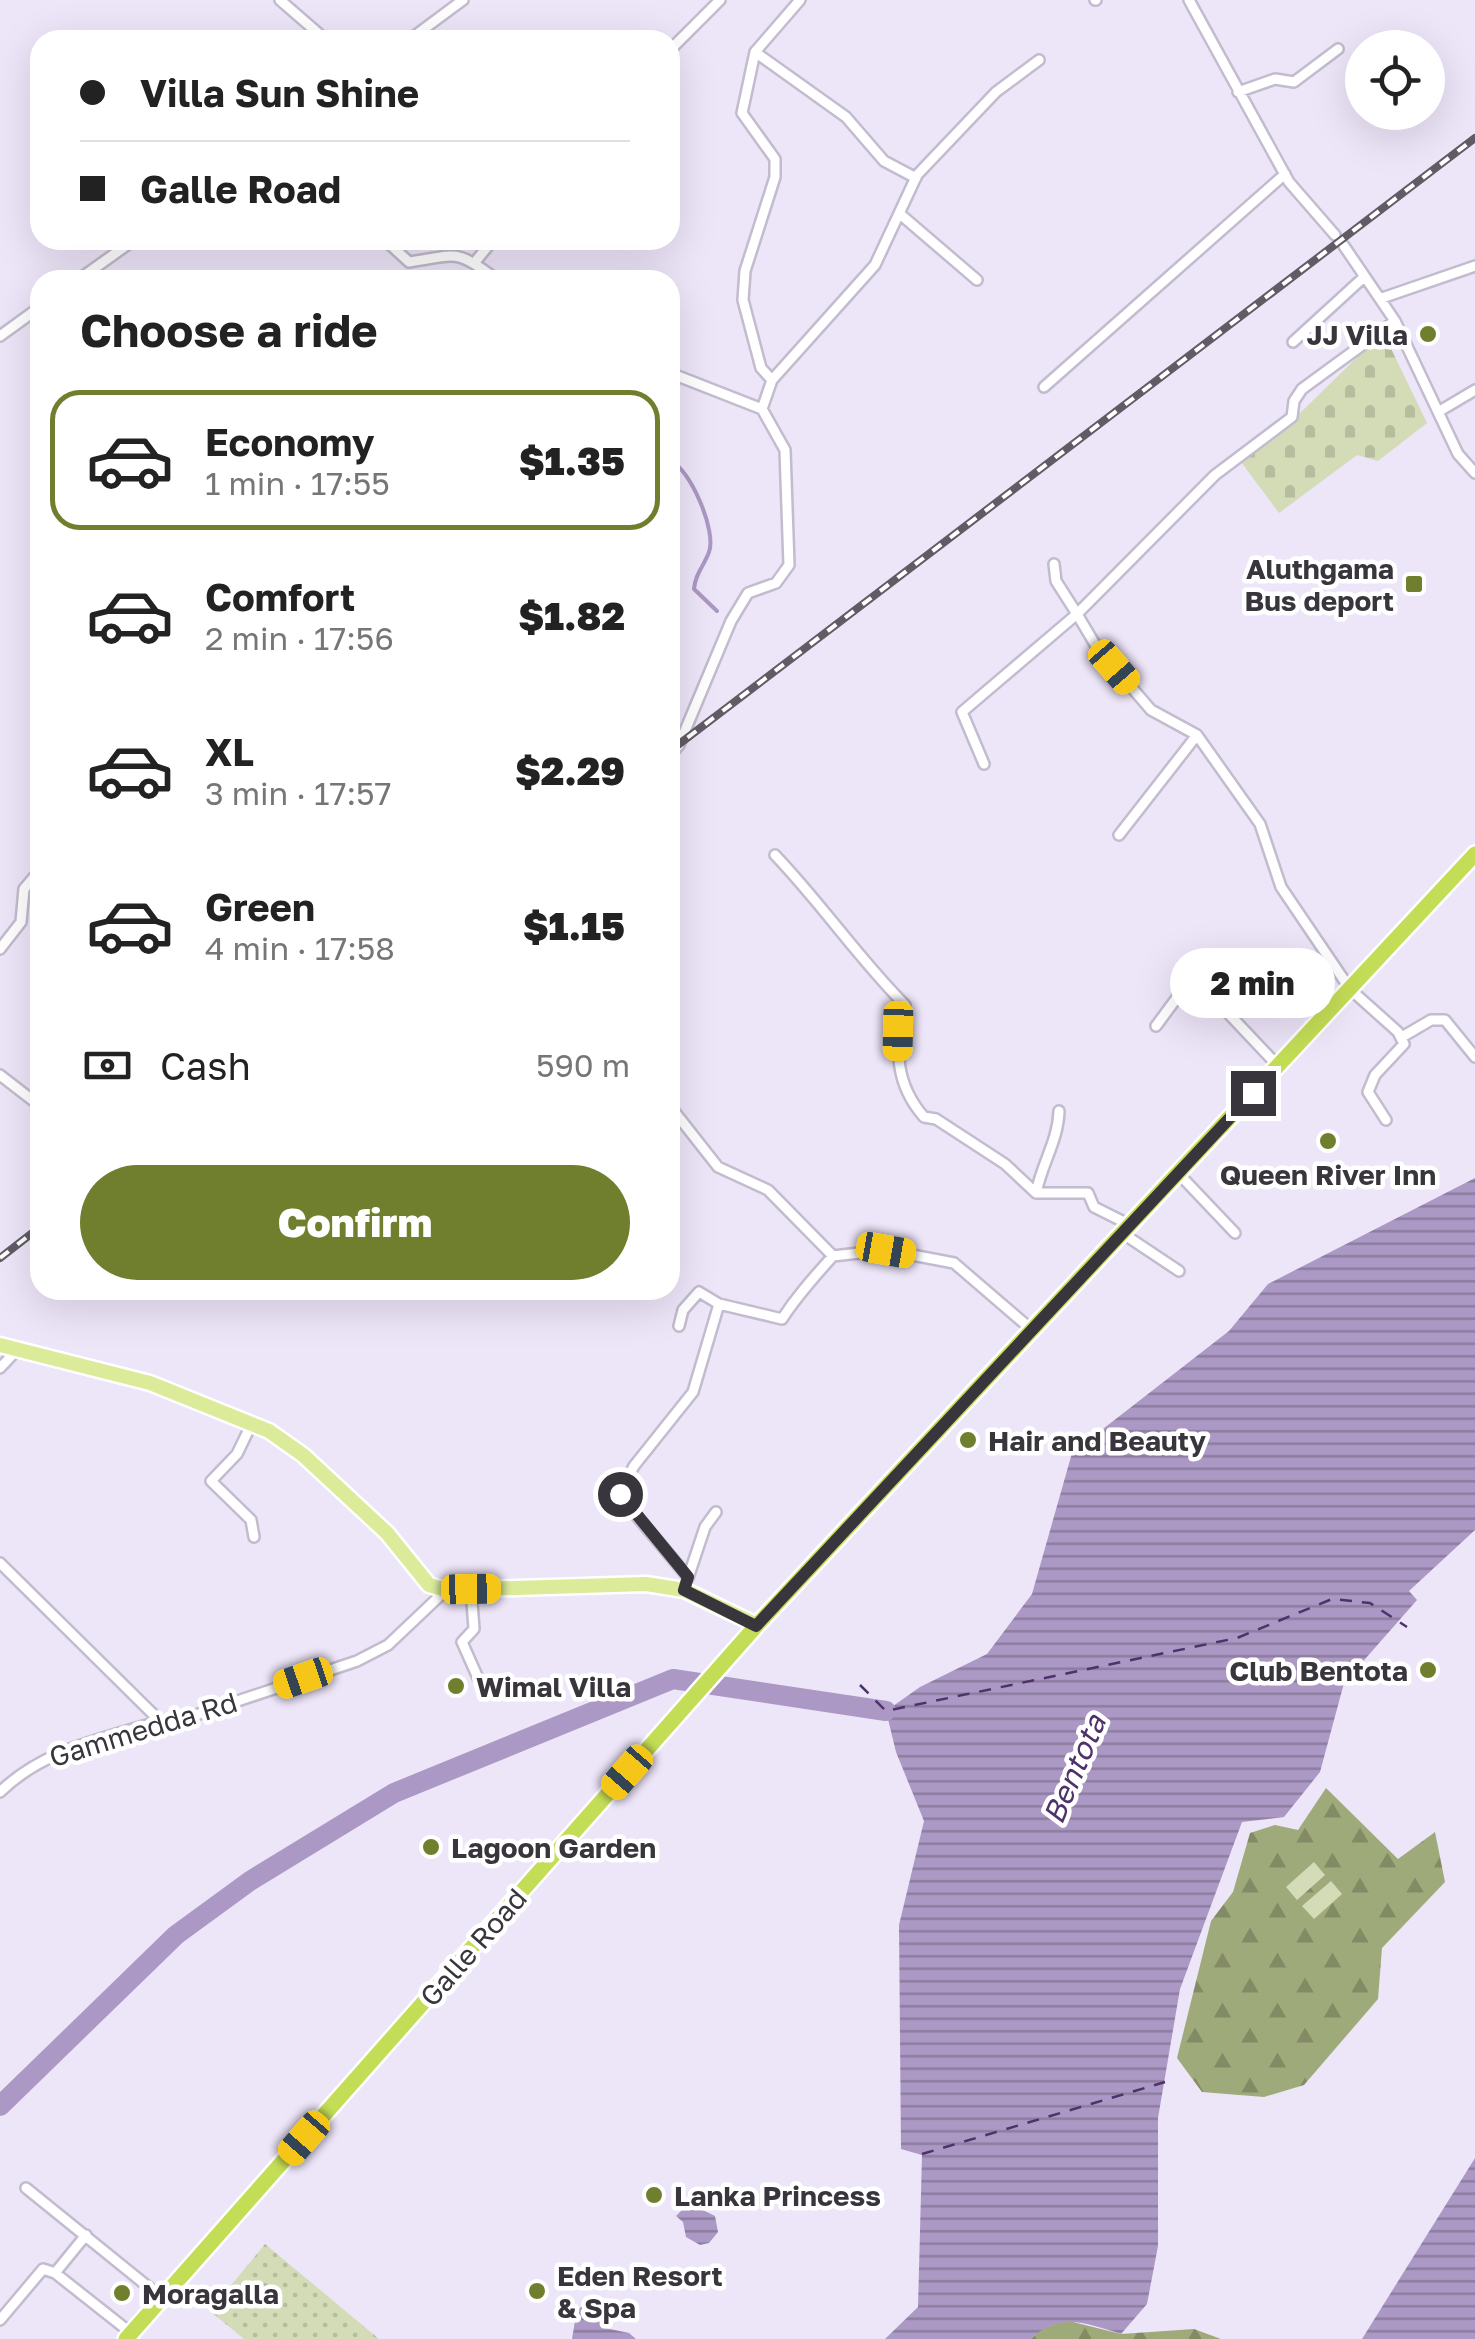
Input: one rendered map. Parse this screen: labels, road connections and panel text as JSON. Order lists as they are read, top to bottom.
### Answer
{
  "streets": {
    "highway": ["Galle Road"],
    "street": ["Gammedda Rd"]
  },
  "water": ["Bentota"],
  "places": {
    "other": [
      "JJ Villa",
      "Queen River Inn",
      "Hair and Beauty",
      "Club Bentota",
      "Wimal Villa",
      "Lagoon Garden",
      "Lanka Princess",
      "Eden Resort & Spa",
      "Moragalla"
    ],
    "transit": ["Aluthgama Bus deport"]
  },
  "page": {
    "banner": ["Villa Sun Shine", "Galle Road"],
    "heading": "Choose a ride",
    "list": [
      {
        "name": "Economy",
        "note": "1 min · 17:55",
        "value": "$1.35"
      },
      {
        "name": "Comfort",
        "note": "2 min · 17:56",
        "value": "$1.82"
      },
      {
        "name": "XL",
        "note": "3 min · 17:57",
        "value": "$2.29"
      },
      {
        "name": "Green",
        "note": "4 min · 17:58",
        "value": "$1.15"
      }
    ],
    "bubble": "2 min",
    "pay": ["Cash", "590 m"],
    "buttons": "Confirm"
  }
}
